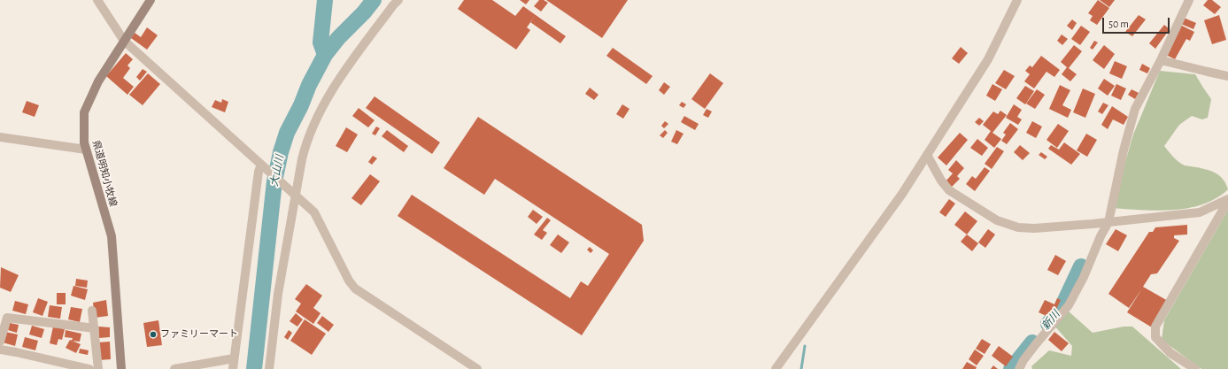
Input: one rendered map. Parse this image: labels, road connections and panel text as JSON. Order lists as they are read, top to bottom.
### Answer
{
  "streets": {
    "main road": ["県道明知小牧線"]
  },
  "water": ["大山川", "新川"],
  "places": ["ファミリーマート"],
  "scale_bar": "50 m"
}
